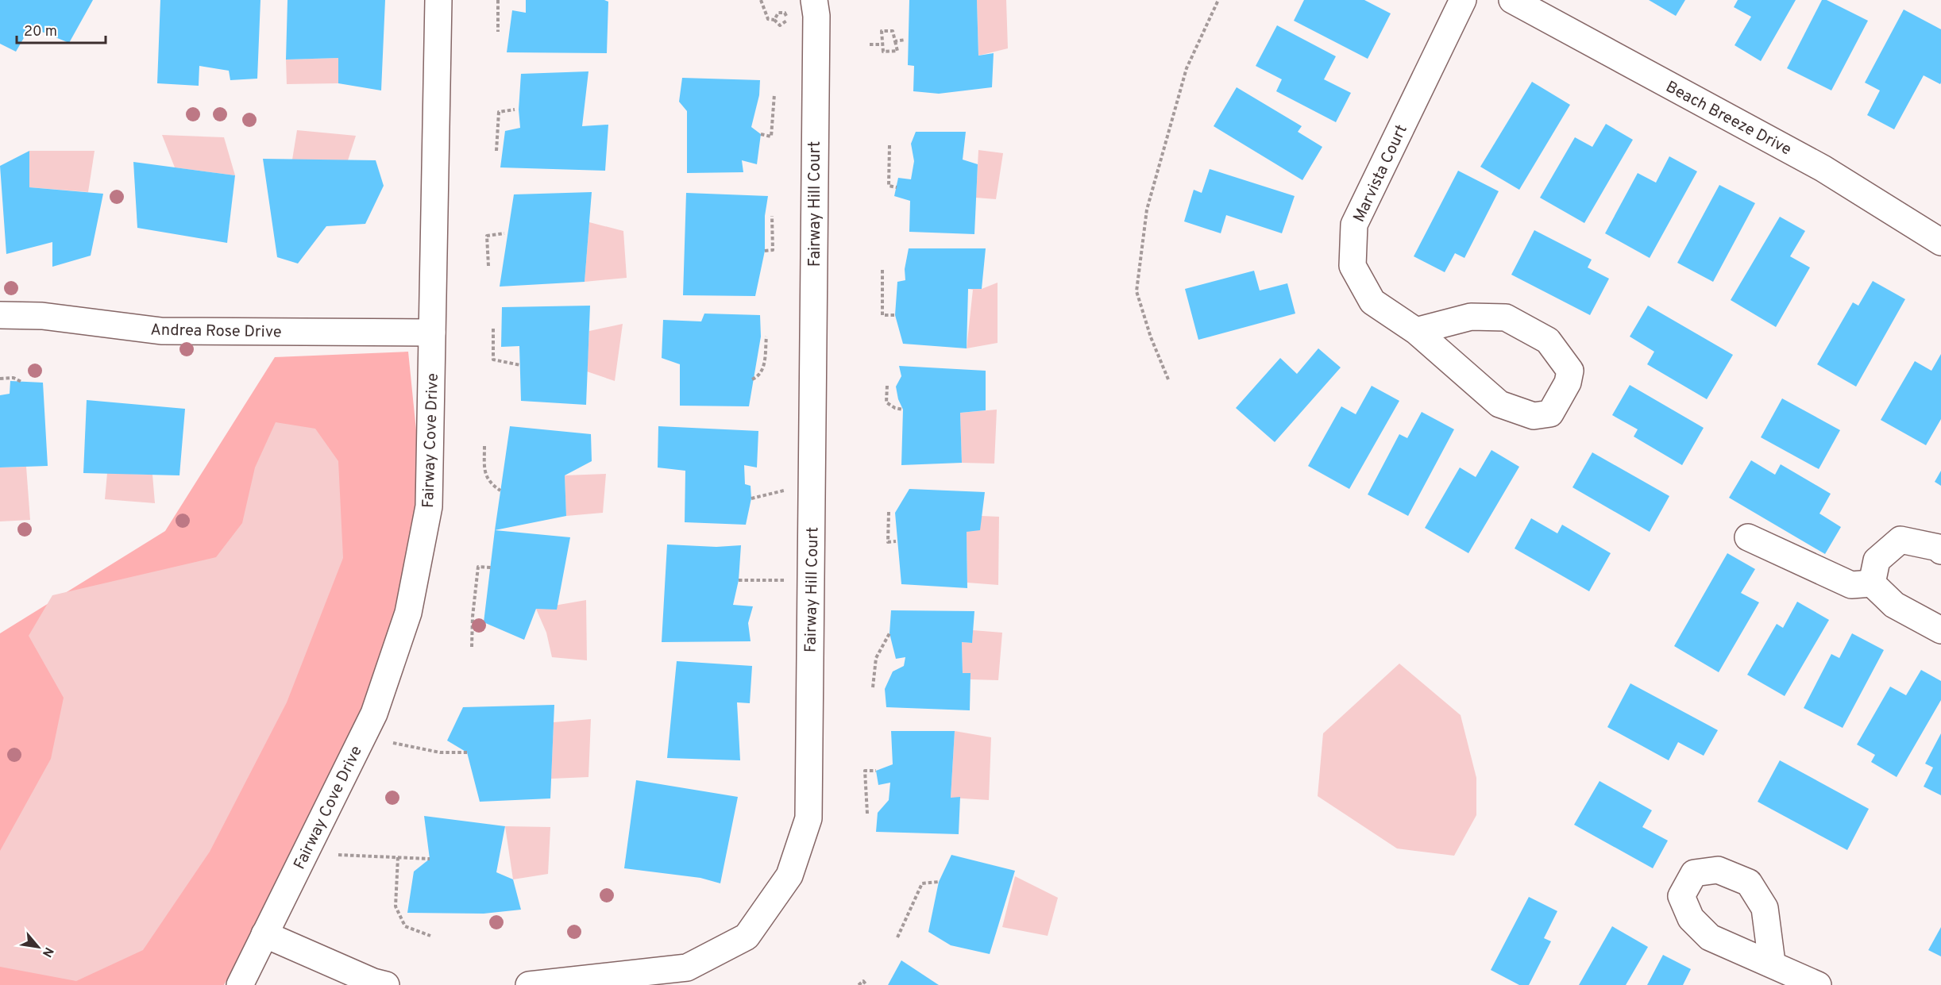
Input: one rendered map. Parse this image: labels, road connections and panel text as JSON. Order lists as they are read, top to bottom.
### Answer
{
  "streets": {
    "street": [
      "Beach Breeze Drive",
      "Marvista Court",
      "Fairway Hill Court",
      "Andrea Rose Drive",
      "Fairway Cove Drive"
    ]
  },
  "crossings": [
    ["Andrea Rose Drive", "Fairway Cove Drive"]
  ],
  "scale_bar": "20 m",
  "north": "bottom right"
}
